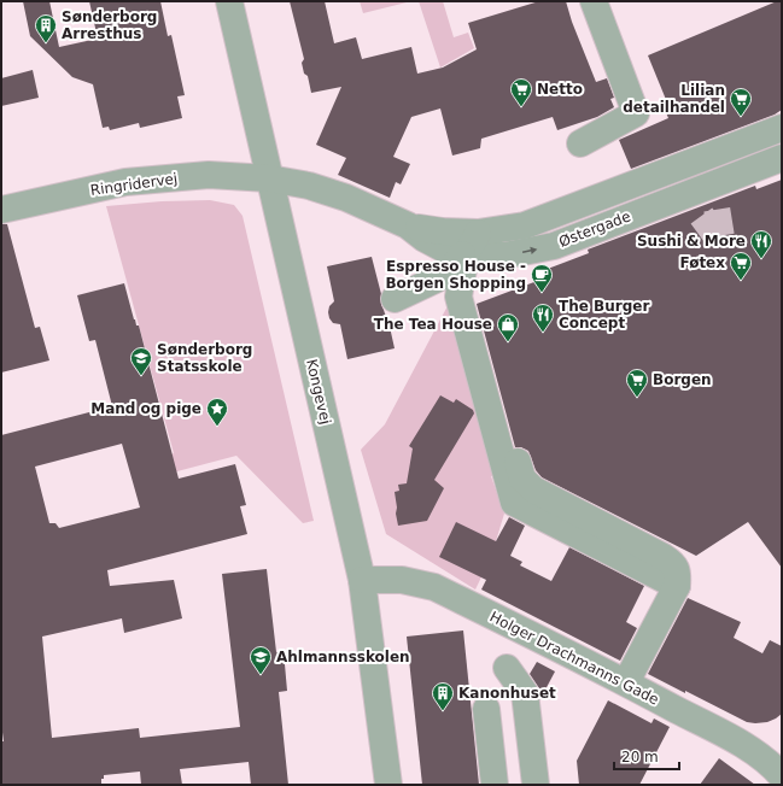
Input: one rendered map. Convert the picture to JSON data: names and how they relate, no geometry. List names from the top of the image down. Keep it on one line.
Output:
{"streets":{"street":["Ringridervej","Østergade","Kongevej","Holger Drachmanns Gade"]},"crossings":[["Ringridervej","Østergade"],["Ringridervej","Kongevej"],["Østergade","Kongevej"],["Kongevej","Holger Drachmanns Gade"]],"places":{"building":["Sønderborg Arresthus","Kanonhuset"],"supermarket":["Netto","Lilian detailhandel","Føtex","Borgen"],"restaurant":["Sushi & More","The Burger Concept"],"cafe":["Espresso House - Borgen Shopping"],"shop":["The Tea House"],"school or university":["Sønderborg Statsskole","Ahlmannsskolen"],"place":["Mand og pige"]},"scale_bar":"20 m"}
